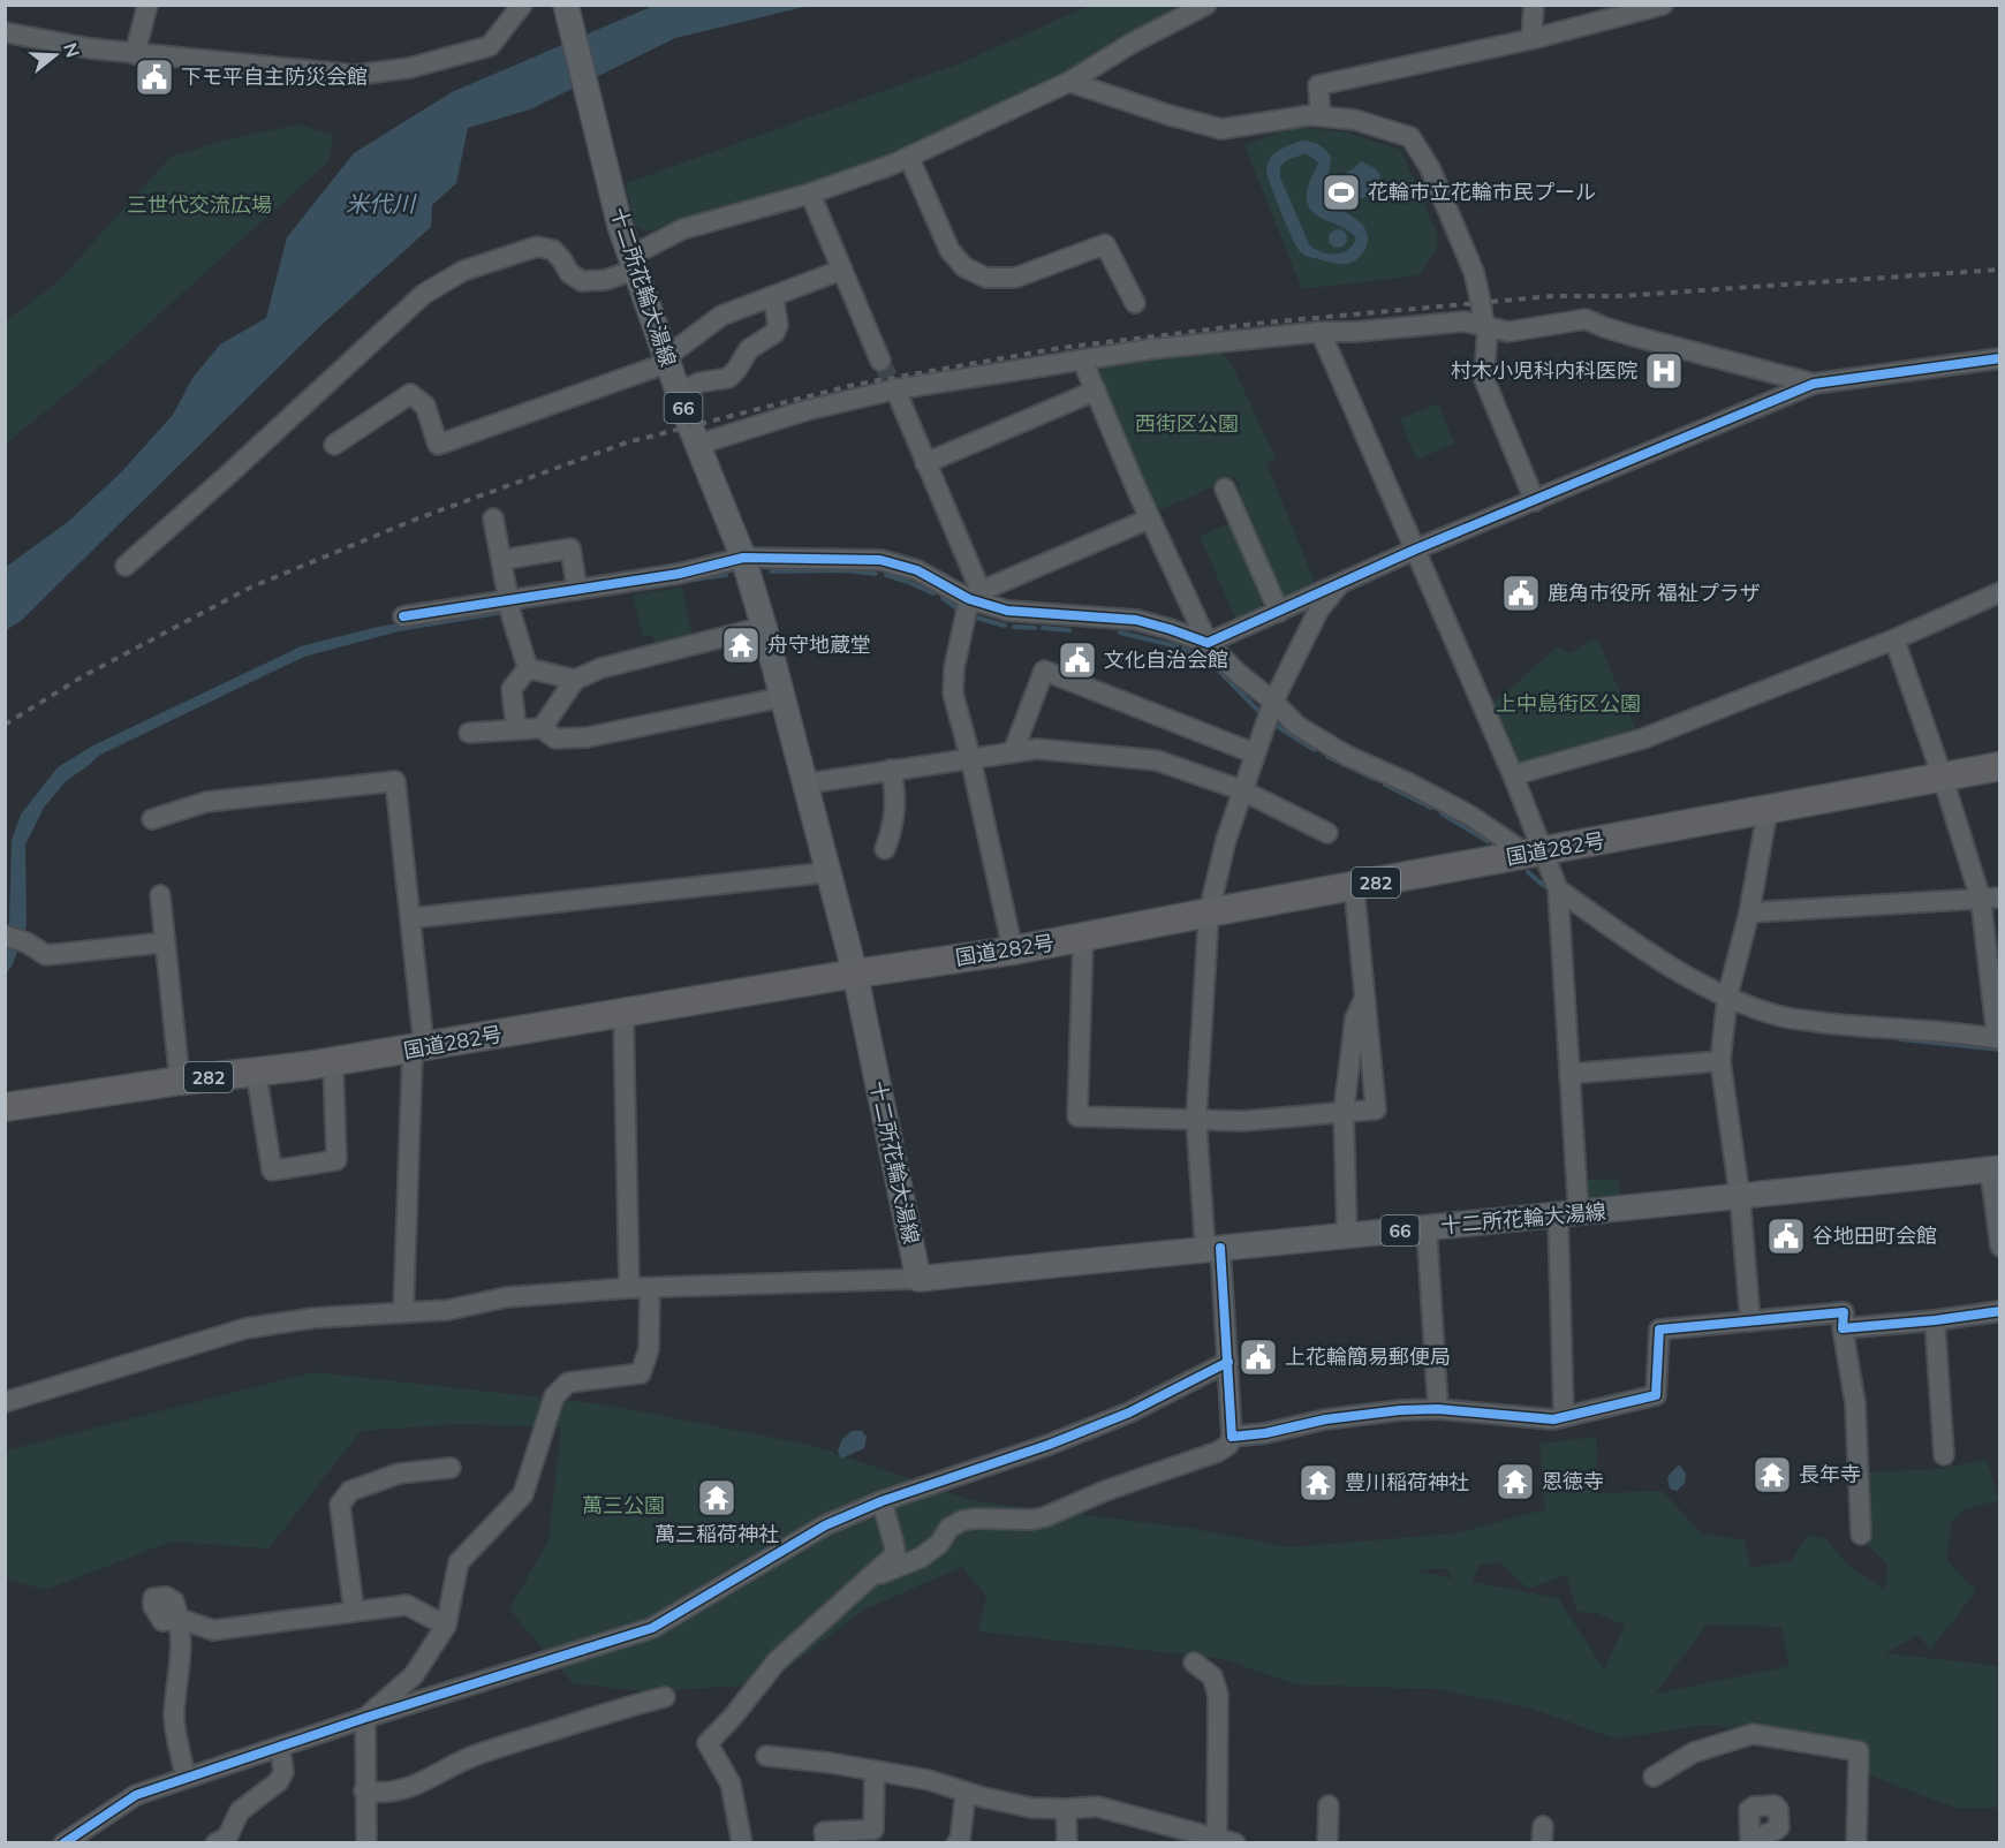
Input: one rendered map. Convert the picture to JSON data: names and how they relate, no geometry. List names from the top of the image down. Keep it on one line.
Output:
{"streets":{"highway":["国道282号","282"],"main road":["十二所花輪大湯線","66"]},"crossings":[["十二所花輪大湯線","国道282号"]],"water":["米代川"],"parks":["三世代交流広場","西街区公園","上中島街区公園","萬三公園"],"places":{"public building":["下モ平自主防災会館","鹿角市役所 福祉プラザ","文化自治会館","谷地田町会館","上花輪簡易郵便局"],"sports":["花輪市立花輪市民プール"],"hospital":["村木小児科内科医院"],"temple":["舟守地蔵堂","長年寺","恩徳寺","豊川稲荷神社","萬三稲荷神社"]},"north":"right"}
